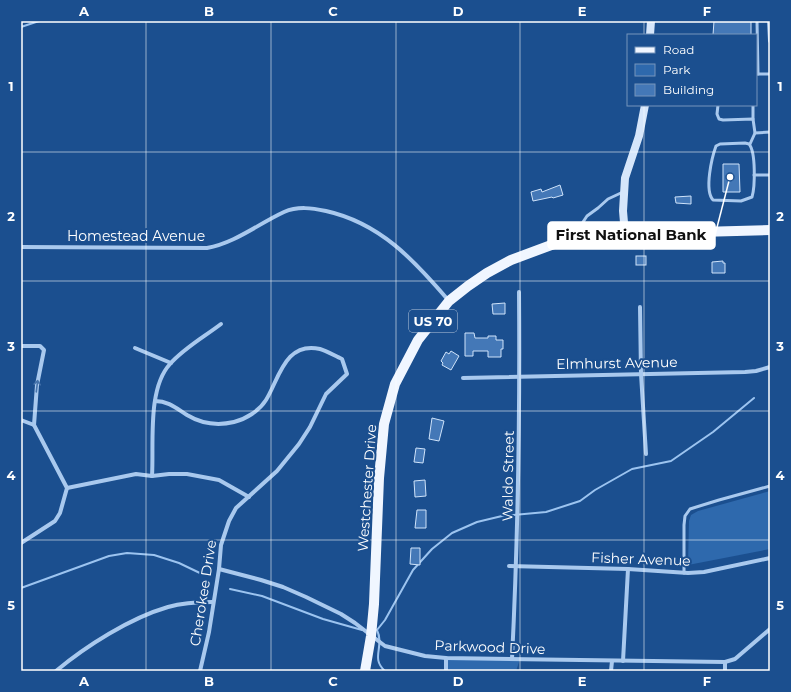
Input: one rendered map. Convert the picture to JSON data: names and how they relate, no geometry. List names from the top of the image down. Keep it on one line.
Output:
{"streets":{"main road":["US 70","Westchester Drive"],"street":["Homestead Avenue","Elmhurst Avenue","Waldo Street","Fisher Avenue","Cherokee Drive","Parkwood Drive"]},"crossings":[["Homestead Avenue","Westchester Drive"],["Elmhurst Avenue","Waldo Street"],["Waldo Street","Fisher Avenue"],["Waldo Street","Parkwood Drive"],["Westchester Drive","Parkwood Drive"],["Cherokee Drive","Parkwood Drive"]],"places":["First National Bank"],"legend":["Road","Park","Building"],"grid":{"columns":["A","B","C","D","E","F"],"rows":["1","2","3","4","5"]}}
